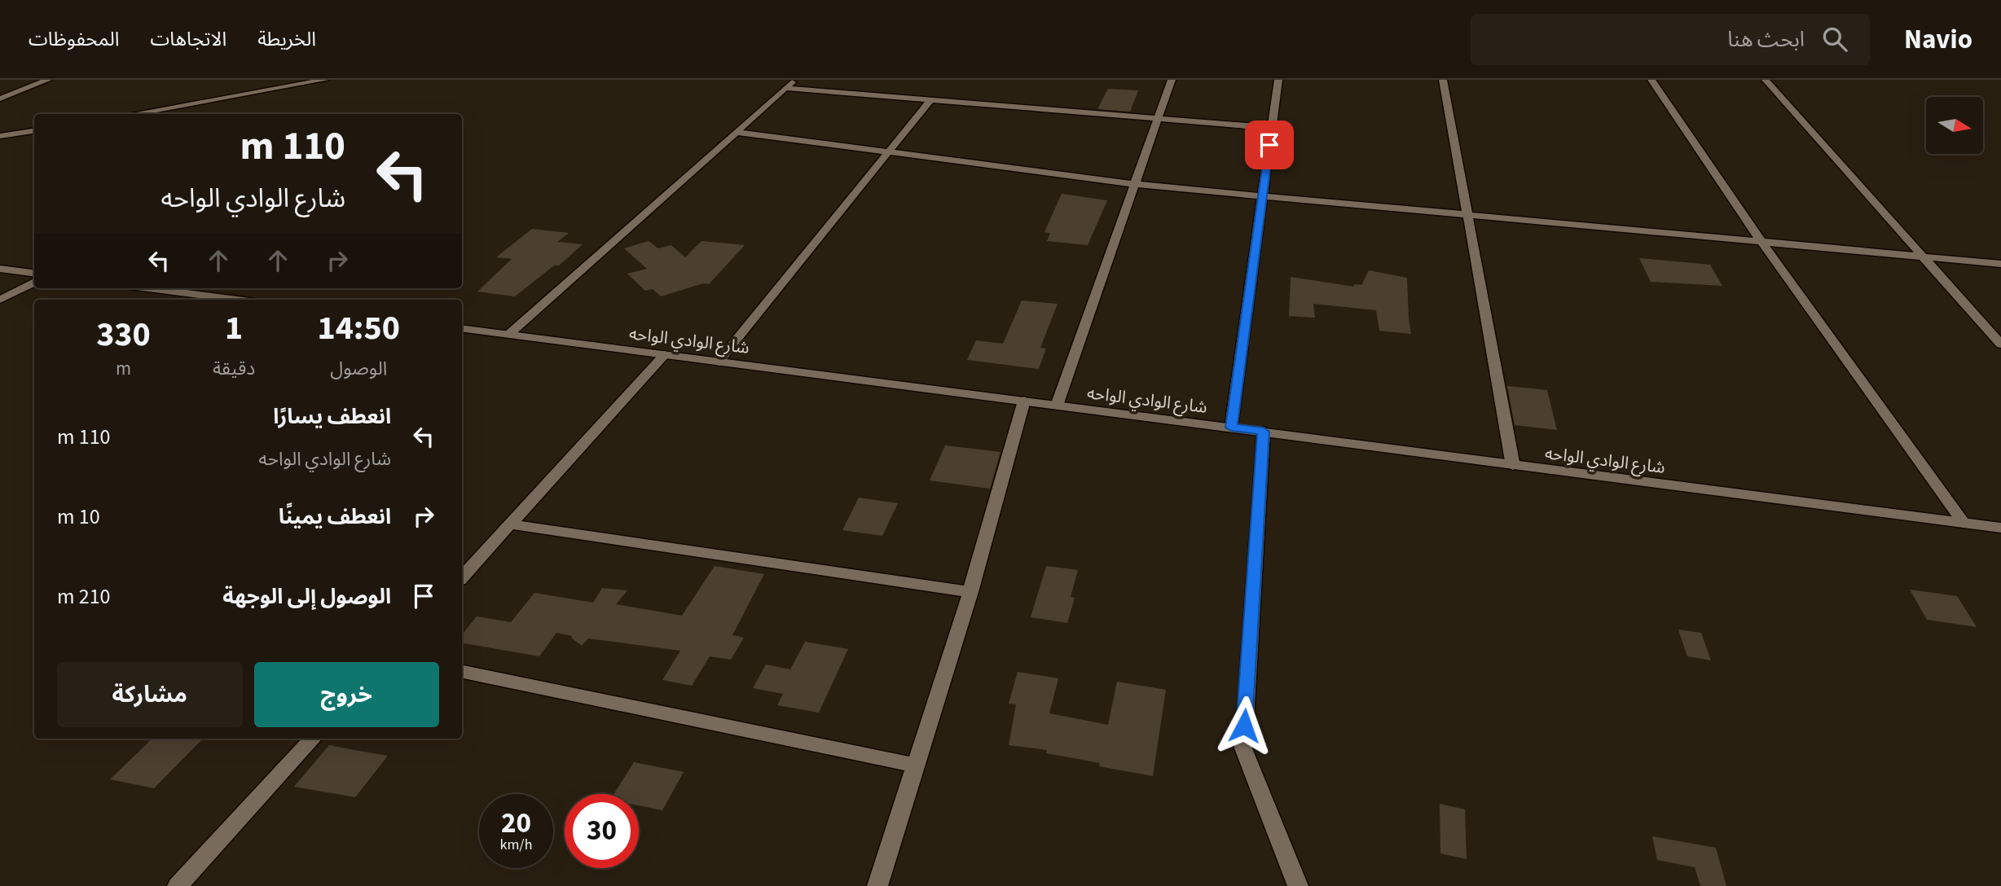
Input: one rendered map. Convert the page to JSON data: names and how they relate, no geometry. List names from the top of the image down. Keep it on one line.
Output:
{"streets":{"street":["شارع الوادي الواحه"]},"north":"right","page":{"header":"Navio","search":"ابحث هنا","nav":["الخريطة","الاتجاهات","المحفوظات"],"turn":["110 m","شارع الوادي الواحه"],"eta":["14:50","الوصول","1","دقيقة","330","m"],"list":[{"name":"انعطف يسارًا","note":"شارع الوادي الواحه","value":"110 m"},{"name":"انعطف يمينًا","value":"10 m"},{"name":"الوصول إلى الوجهة","value":"210 m"}],"buttons":["خروج","مشاركة"],"speed":"20 km/h","limit":"30"}}
